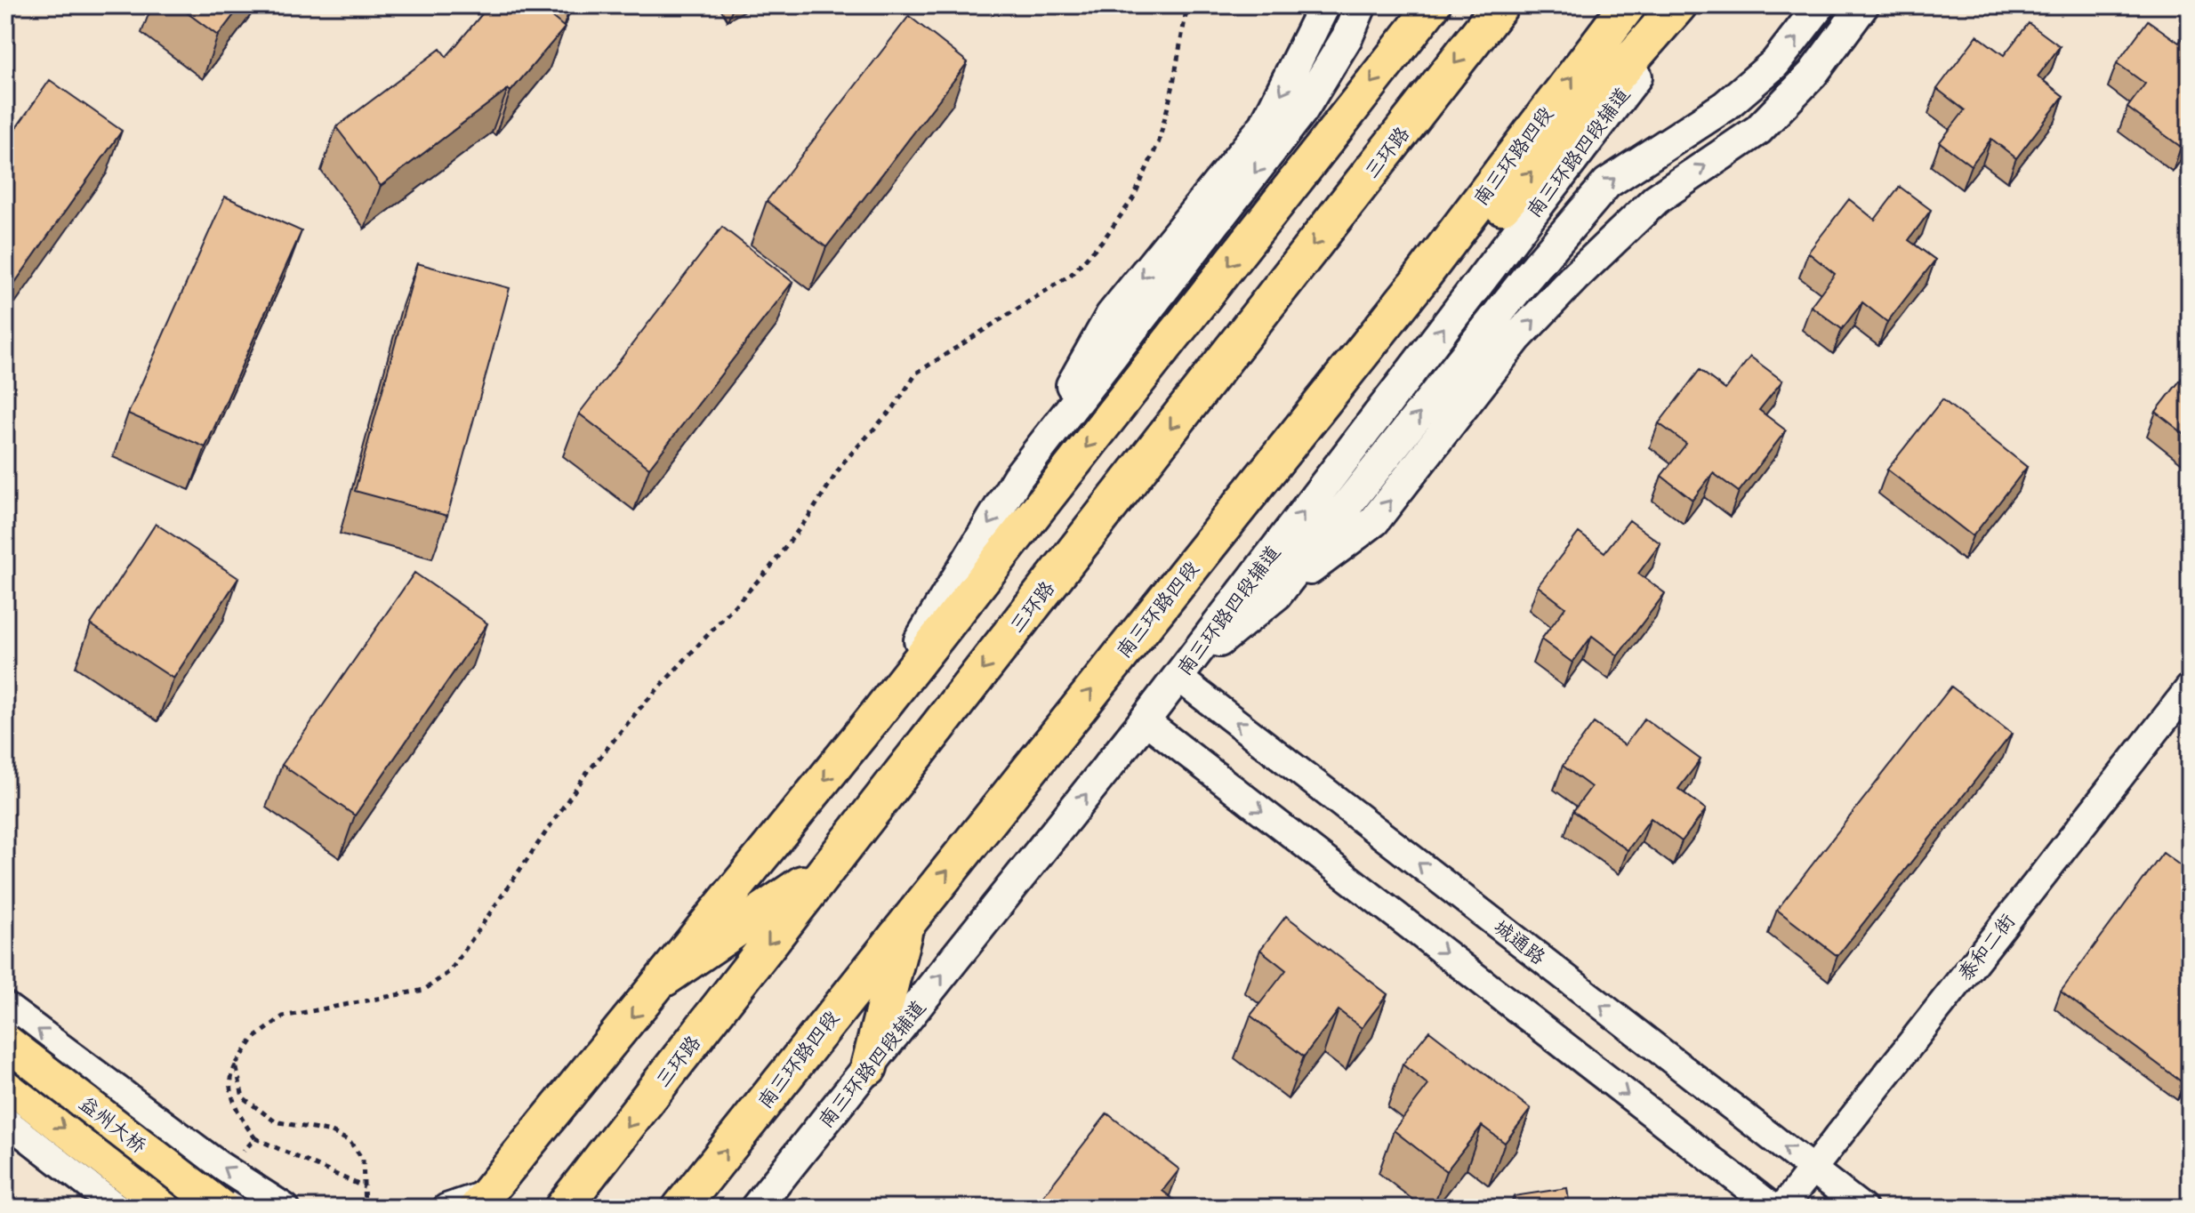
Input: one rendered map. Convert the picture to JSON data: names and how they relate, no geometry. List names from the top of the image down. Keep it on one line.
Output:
{"streets":{"highway":["三环路","南三环路四段"],"main road":["南三环路四段辅道","益州大桥"],"street":["城通路","泰和二街"]},"crossings":[["南三环路四段辅道","城通路"],["城通路","泰和二街"]]}
